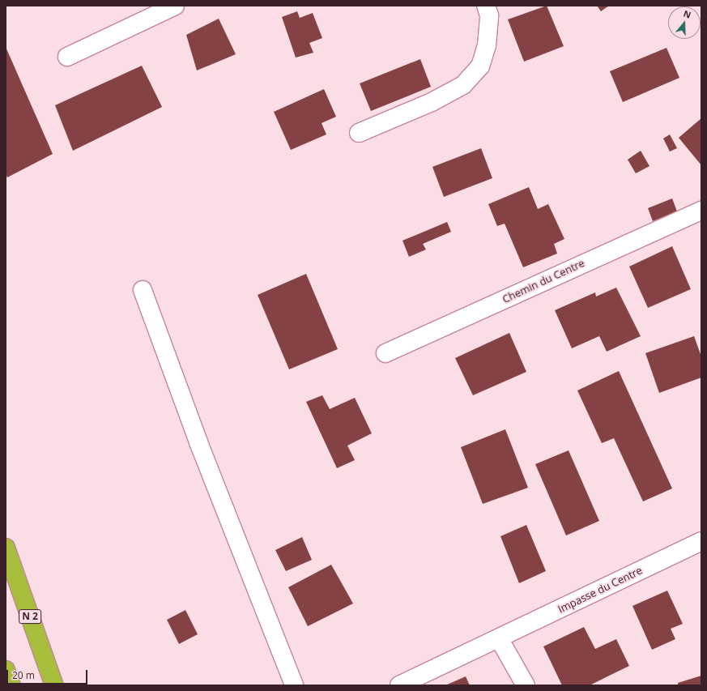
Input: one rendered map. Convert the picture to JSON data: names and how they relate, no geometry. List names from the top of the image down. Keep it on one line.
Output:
{"streets":{"highway":["N 2"],"street":["Chemin du Centre","Impasse du Centre"]},"scale_bar":"20 m","north":"top"}
